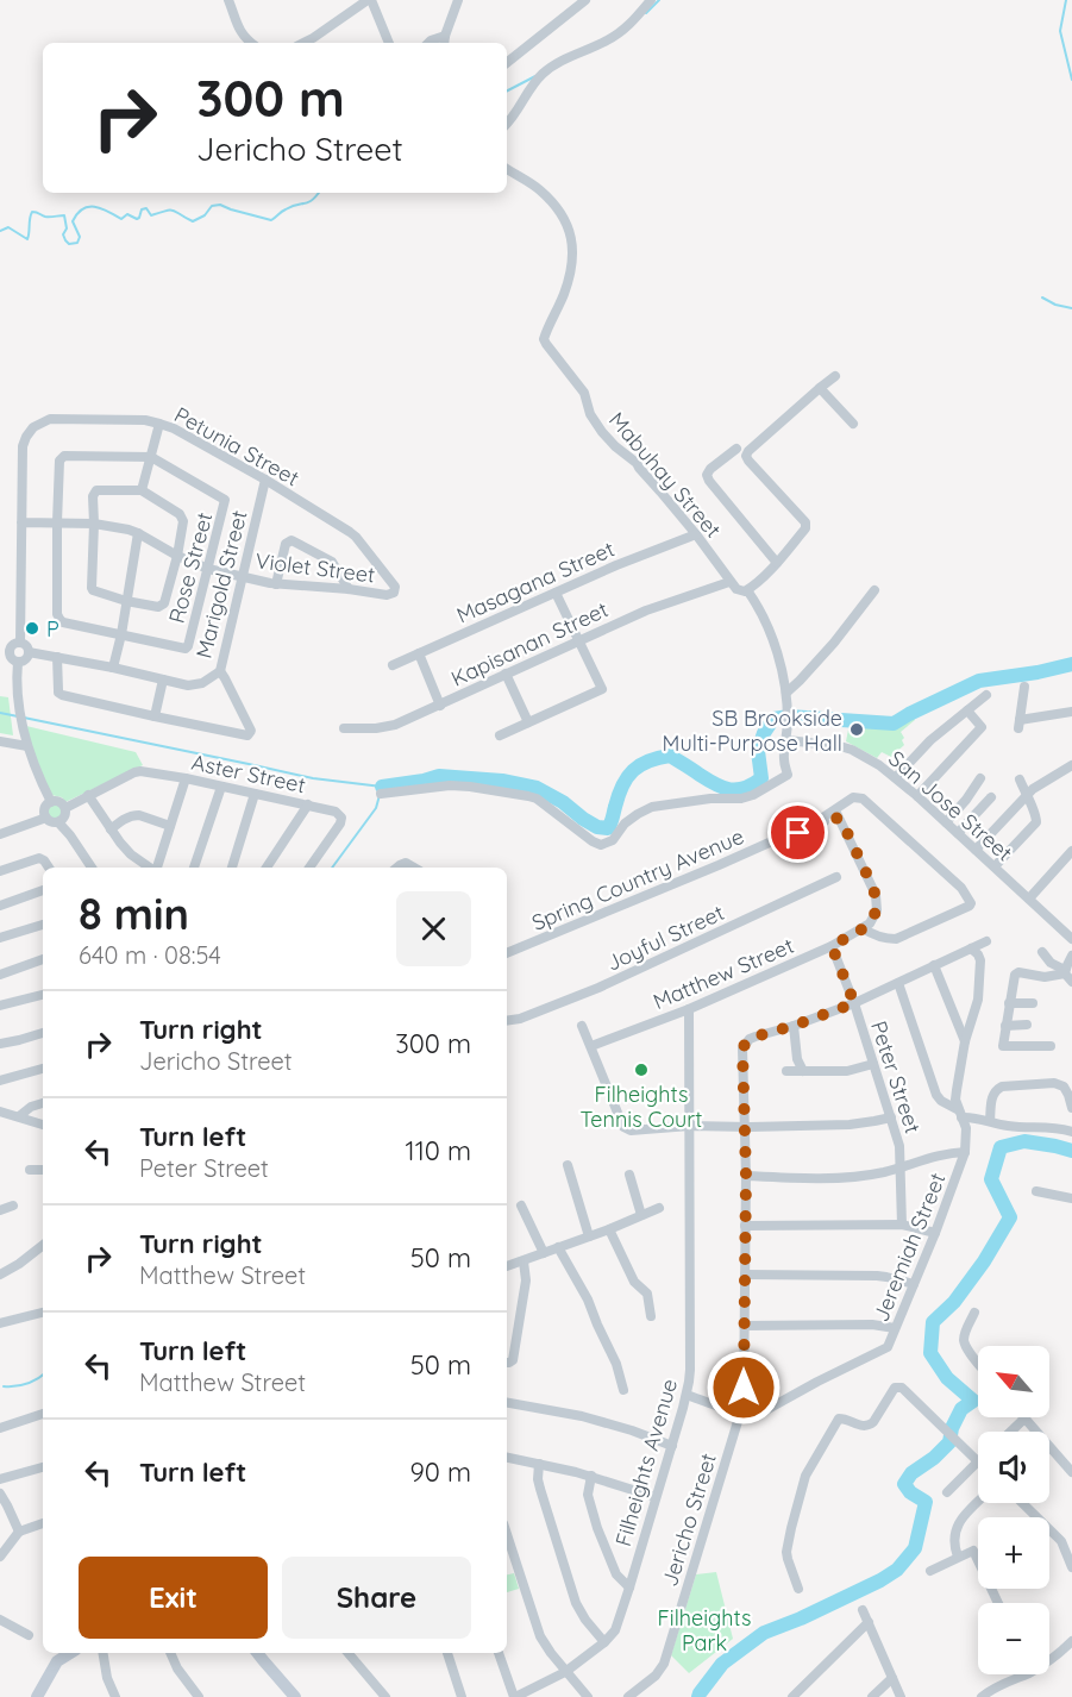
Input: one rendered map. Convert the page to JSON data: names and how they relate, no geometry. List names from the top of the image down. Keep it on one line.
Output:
{"streets":{"street":["Petunia Street","Mabuhay Street","Rose Street","Violet Street","Masagana Street","Marigold Street","Kapisanan Street","Aster Street","San Jose Street","Spring Country Avenue","Joyful Street","Matthew Street","Peter Street","Jeremiah Street","Filheights Avenue","Jericho Street"]},"crossings":[["Petunia Street","Violet Street"],["Petunia Street","Marigold Street"],["Mabuhay Street","Masagana Street"],["Mabuhay Street","Kapisanan Street"],["Mabuhay Street","San Jose Street"],["Rose Street","Violet Street"],["Violet Street","Marigold Street"],["Spring Country Avenue","Matthew Street"],["Matthew Street","Peter Street"],["Matthew Street","Filheights Avenue"],["Peter Street","Jericho Street"],["Jeremiah Street","Filheights Avenue"],["Jeremiah Street","Jericho Street"]],"parks":["Filheights Park"],"places":["P","SB Brookside Multi-Purpose Hall","Filheights Tennis Court"],"north":"top left","page":{"turn":["300 m","Jericho Street"],"heading":["8 min","640 m · 08:54"],"list":[{"name":"Turn right","note":"Jericho Street","value":"300 m"},{"name":"Turn left","note":"Peter Street","value":"110 m"},{"name":"Turn right","note":"Matthew Street","value":"50 m"},{"name":"Turn left","note":"Matthew Street","value":"50 m"},{"name":"Turn left","value":"90 m"}],"map_buttons":["+","−"],"buttons":["Exit","Share"]}}
